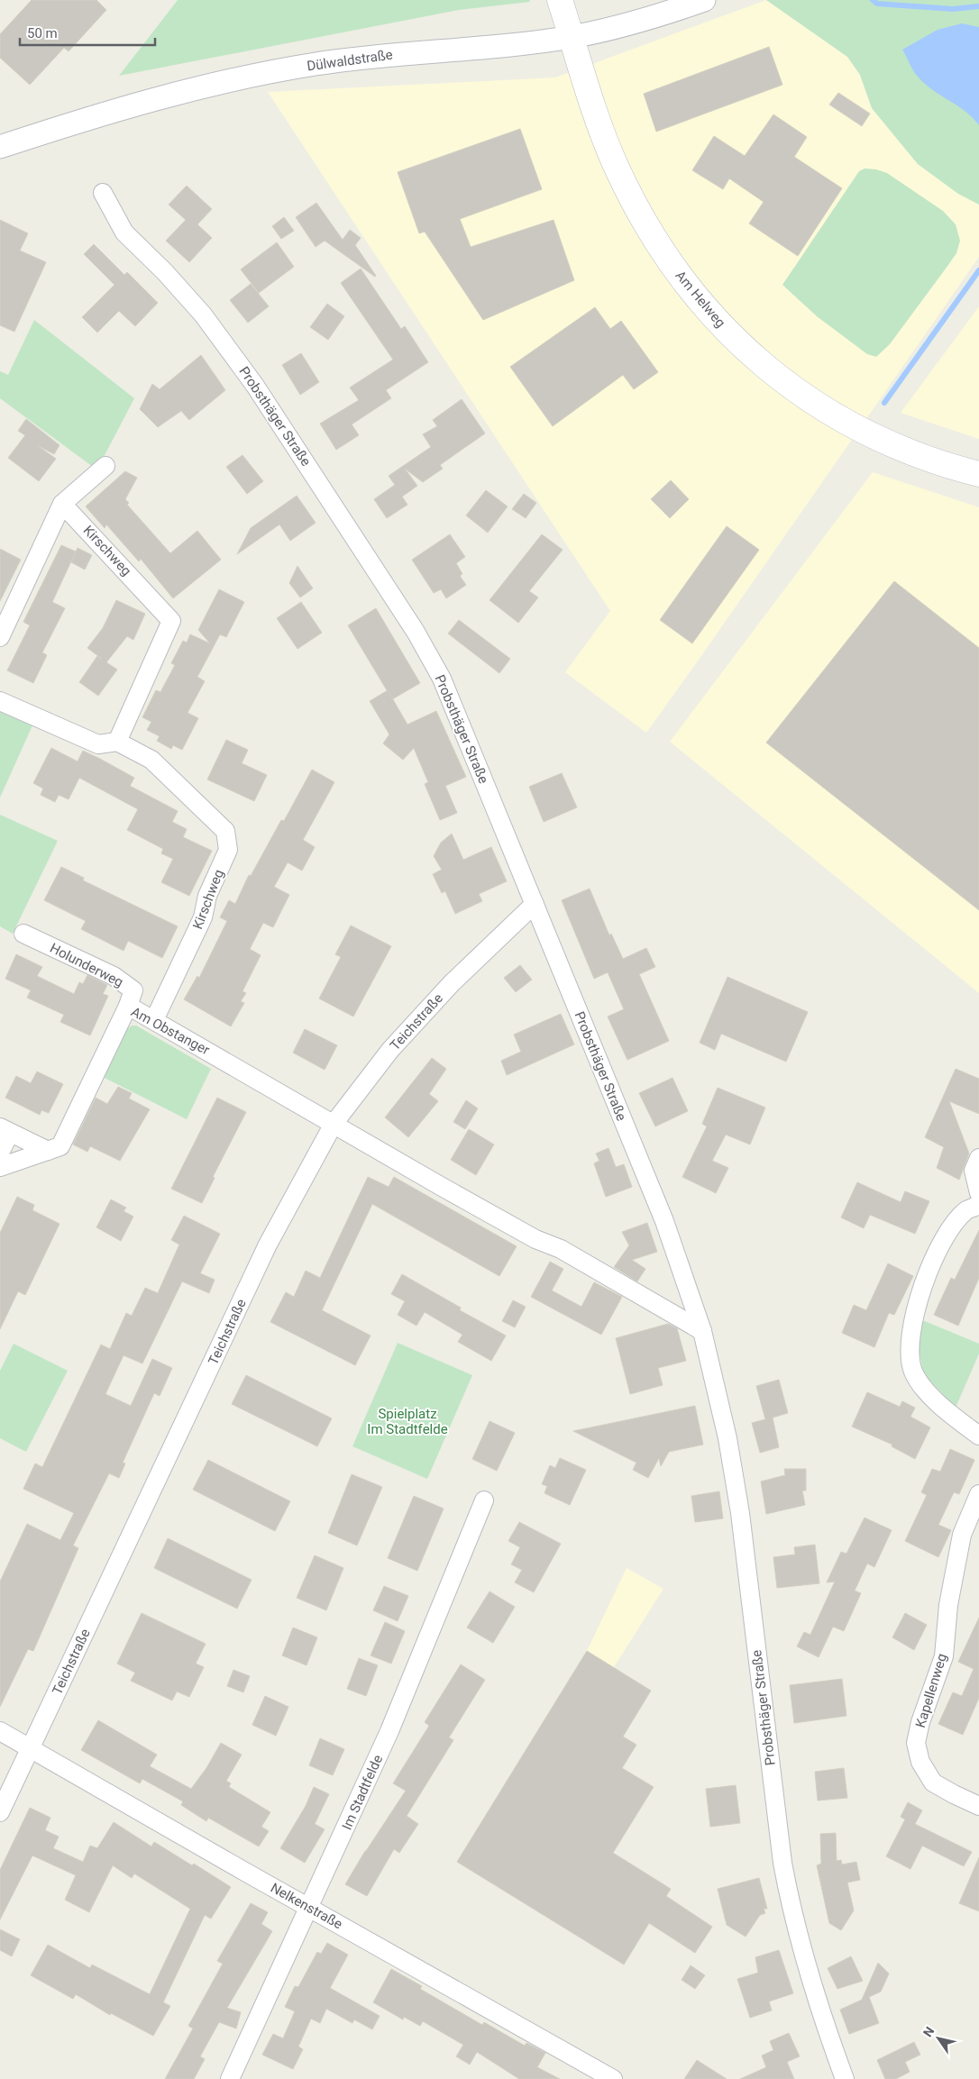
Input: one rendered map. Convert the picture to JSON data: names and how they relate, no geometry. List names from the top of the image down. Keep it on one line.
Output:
{"streets":{"main road":["Am Helweg"],"street":["Dülwaldstraße","Probsthäger Straße","Kirschweg","Holunderweg","Teichstraße","Am Obstanger","Kapellenweg","Im Stadtfelde","Nelkenstraße"]},"crossings":[["Dülwaldstraße","Am Helweg"],["Probsthäger Straße","Teichstraße"],["Kirschweg","Am Obstanger"],["Holunderweg","Am Obstanger"],["Teichstraße","Am Obstanger"],["Teichstraße","Nelkenstraße"],["Im Stadtfelde","Nelkenstraße"]],"parks":["Spielplatz Im Stadtfelde"],"scale_bar":"50 m","north":"top left"}
